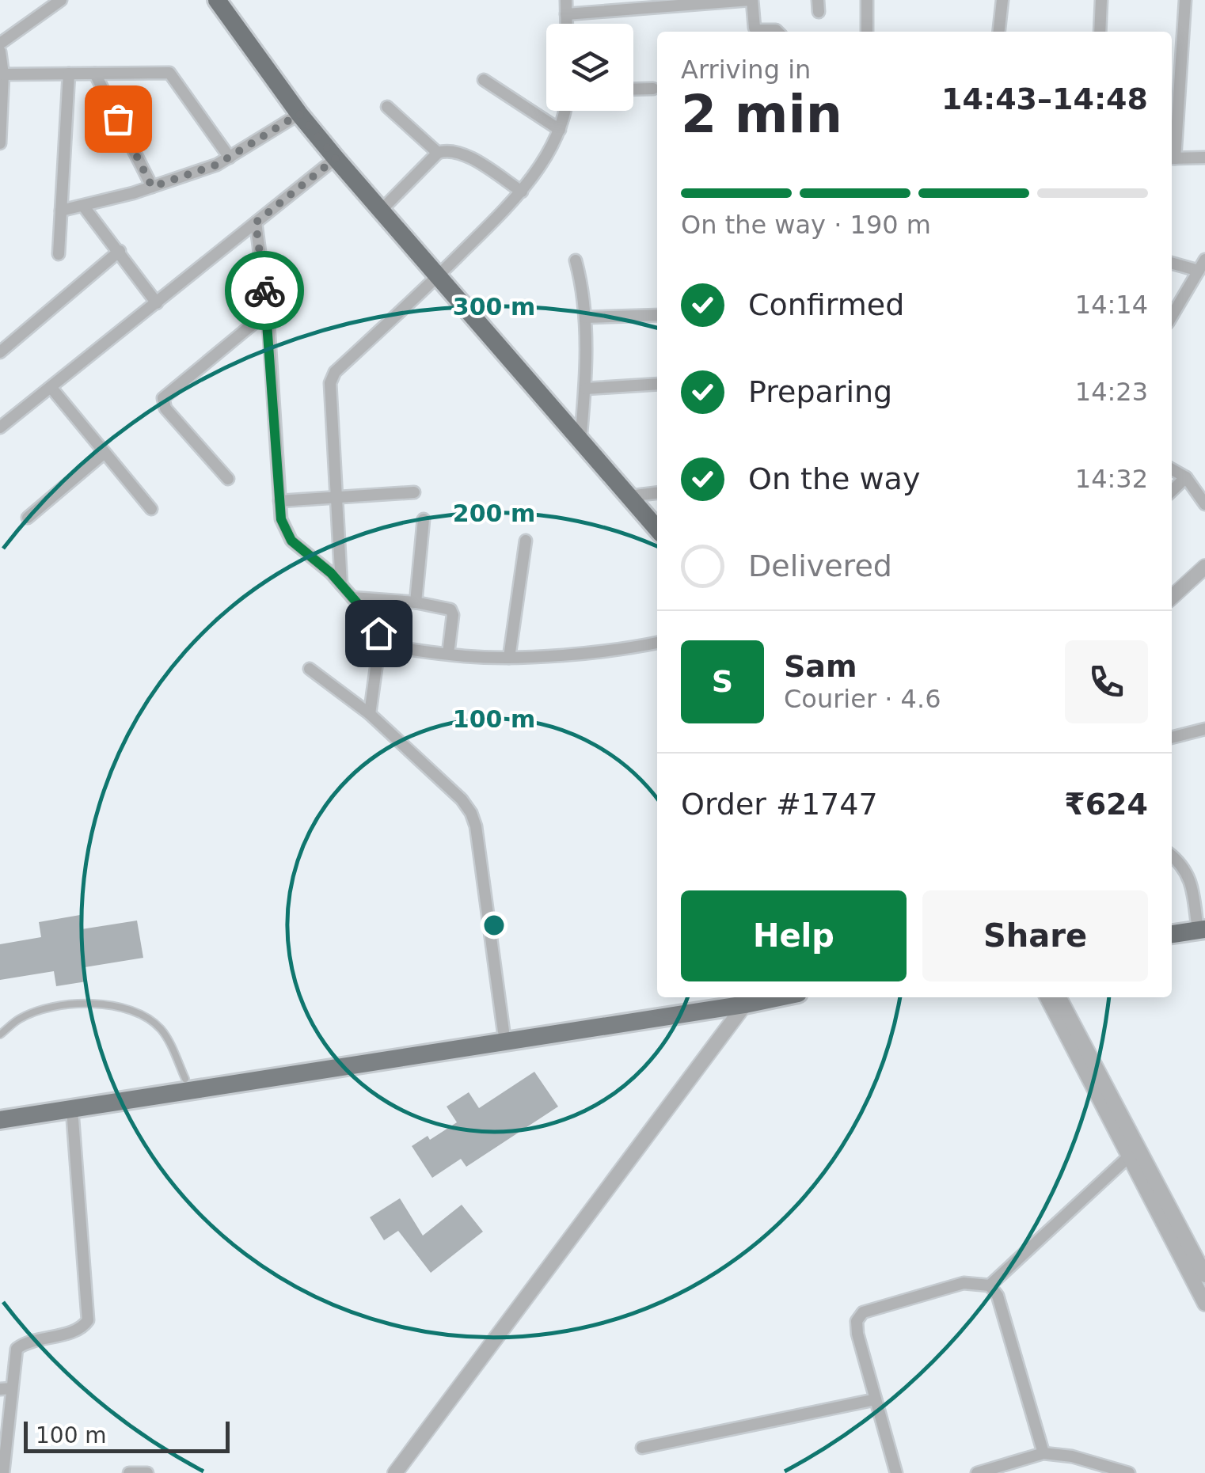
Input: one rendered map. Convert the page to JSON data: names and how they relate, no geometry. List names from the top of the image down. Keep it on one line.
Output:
{"scale_bar":"100 m","page":{"heading":["2 min","Arriving in","14:43–14:48"],"panel":["Sam","Courier · 4.6","Order #1747","₹624"],"bar":"On the way · 190 m","list":[["Confirmed","14:14"],["Preparing","14:23"],["On the way","14:32"],"Delivered"],"round":"S","buttons":["Help","Share"],"scale":"100 m"},"rings":["300 m","200 m","100 m"]}
